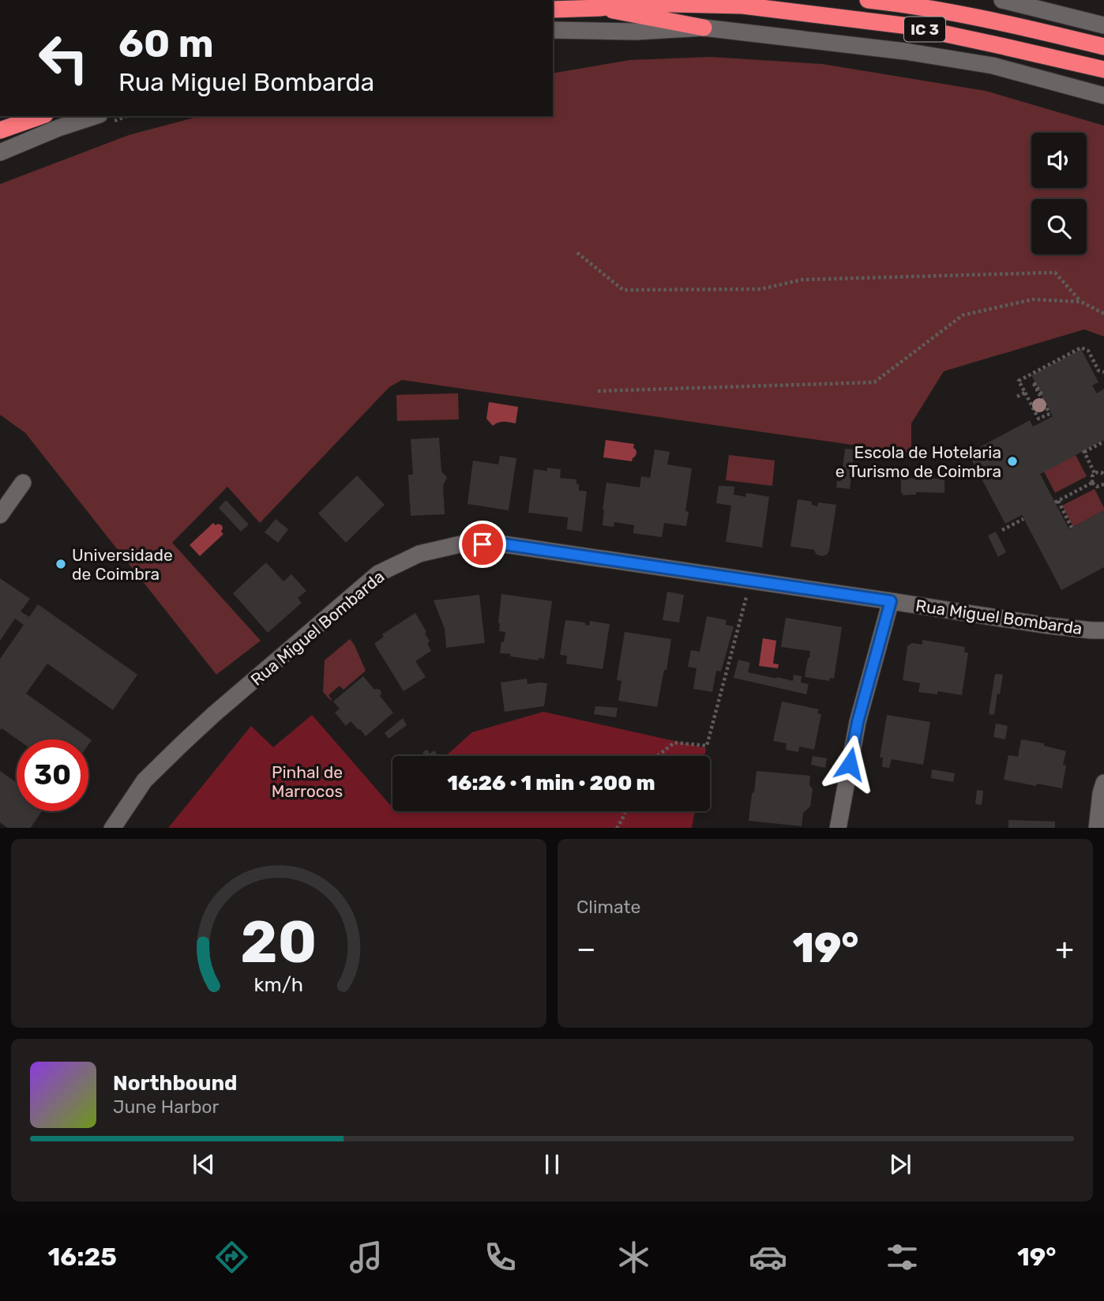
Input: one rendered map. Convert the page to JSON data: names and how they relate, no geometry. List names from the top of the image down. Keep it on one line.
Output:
{"streets":{"highway":["IC 3"],"street":["Rua Miguel Bombarda"]},"parks":["Pinhal de Marrocos"],"places":["Escola de Hotelaria e Turismo de Coimbra","Universidade de Coimbra"],"page":{"turn":["60 m","Rua Miguel Bombarda"],"limit":"30","trip":"16:26 · 1 min · 200 m","tile":"Climate","heat":["−","19°","+"],"song":["Northbound","June Harbor"],"tabs":["16:25","19°"],"gauge":["20","km/h"]}}
